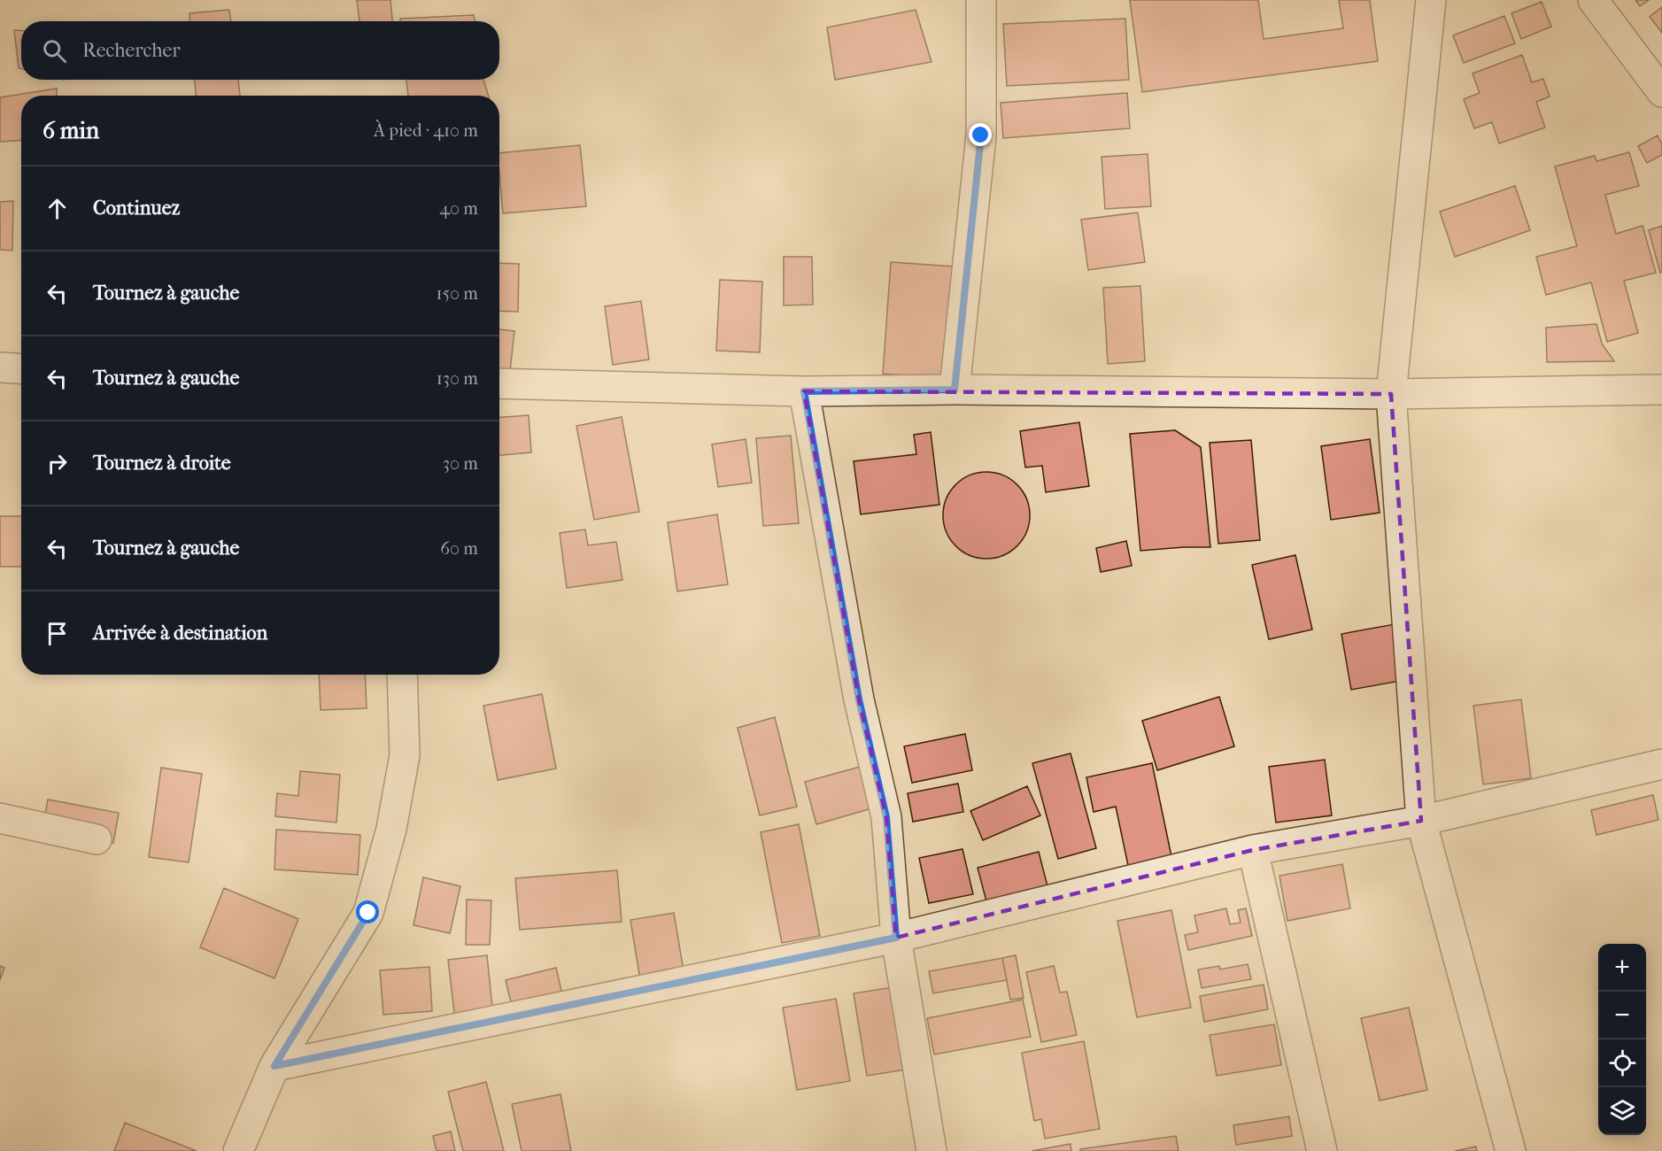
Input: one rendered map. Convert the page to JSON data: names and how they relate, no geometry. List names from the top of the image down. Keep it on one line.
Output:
{"page":{"search":"Rechercher","heading":["6 min","À pied · 410 m"],"list":[["Continuez","40 m"],["Tournez à gauche","150 m"],["Tournez à gauche","130 m"],["Tournez à droite","30 m"],["Tournez à gauche","60 m"],"Arrivée à destination"],"map_buttons":["+","−"]}}
